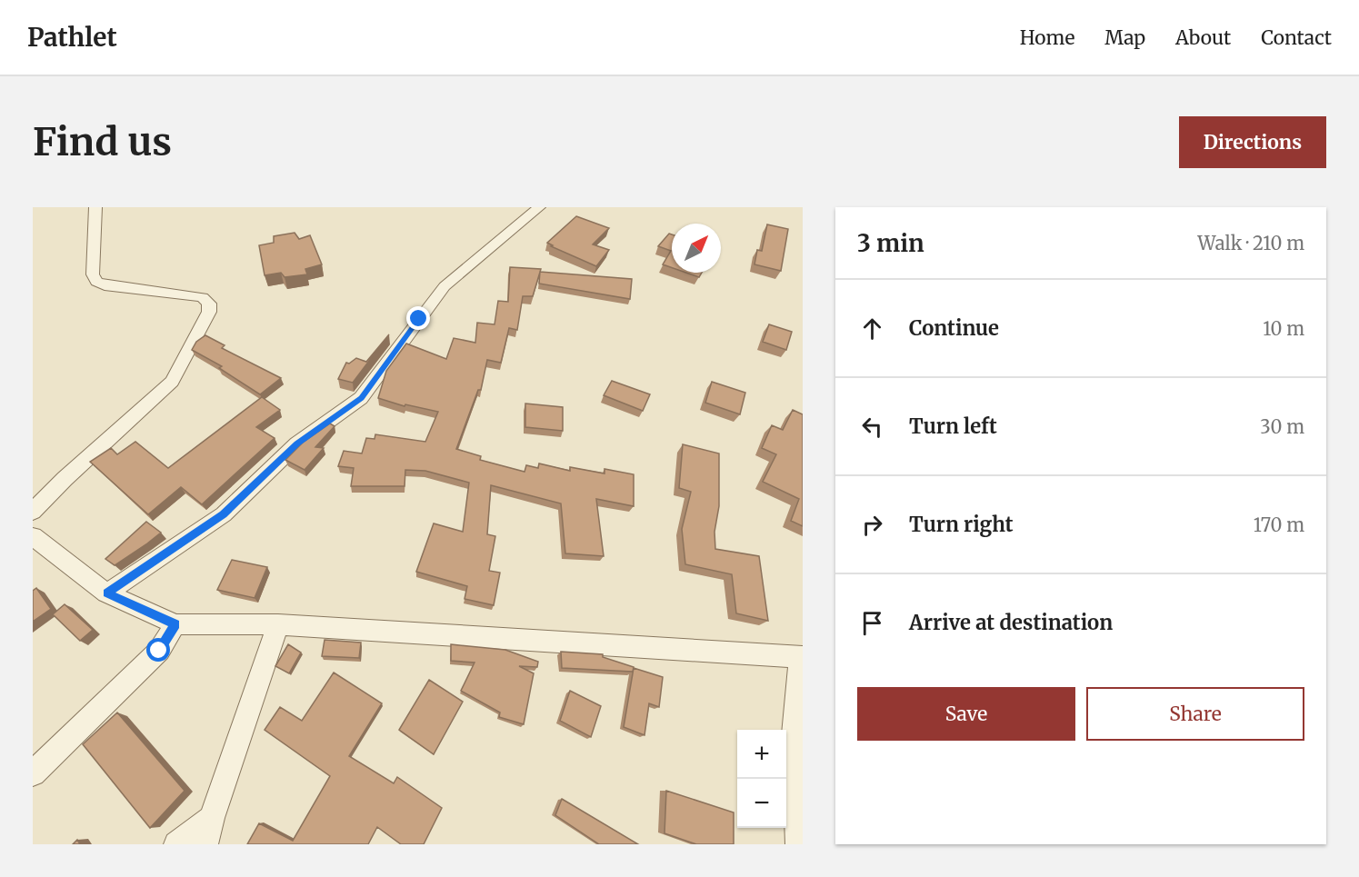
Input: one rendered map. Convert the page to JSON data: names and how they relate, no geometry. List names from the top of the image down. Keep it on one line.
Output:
{"north":"top right","page":{"header":"Pathlet","nav":["Home","Map","About","Contact"],"buttons":["Directions",["Save","Share"]],"title":"Find us","heading":["3 min","Walk · 210 m"],"list":[["Continue","10 m"],["Turn left","30 m"],["Turn right","170 m"],"Arrive at destination"],"map_buttons":["+","−"]}}
